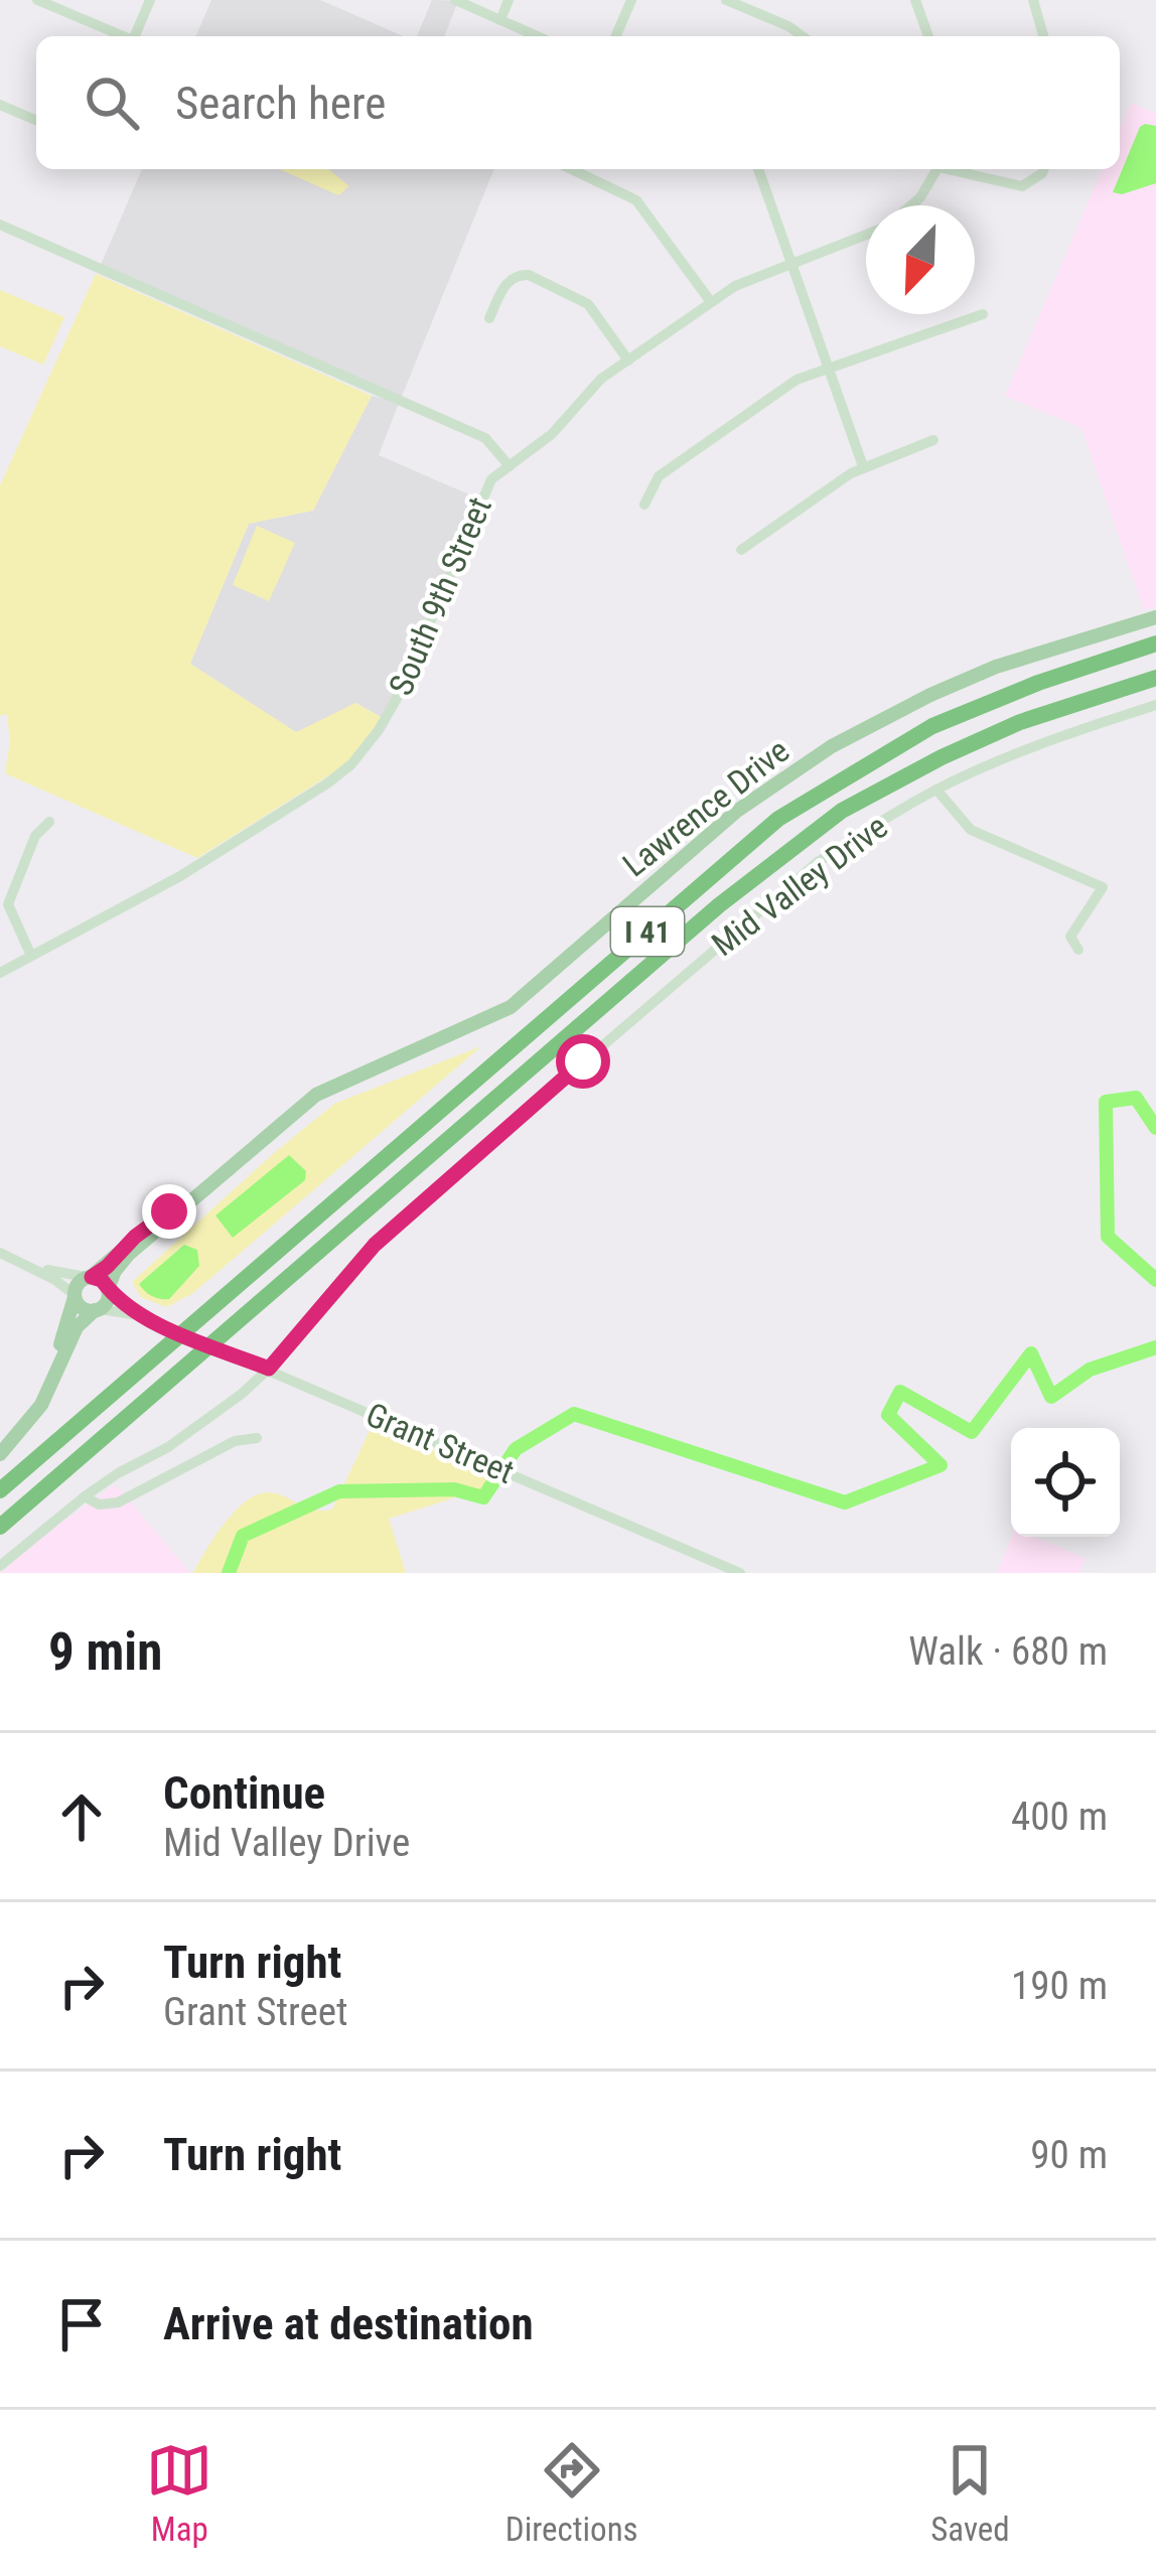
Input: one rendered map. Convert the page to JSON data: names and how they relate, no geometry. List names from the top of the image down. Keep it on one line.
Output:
{"streets":{"highway":["I 41"],"main road":["Lawrence Drive"],"street":["South 9th Street","Mid Valley Drive","Grant Street"]},"crossings":[["Lawrence Drive","Grant Street"],["Mid Valley Drive","Grant Street"]],"north":"bottom left","page":{"search":"Search here","heading":["9 min","Walk · 680 m"],"list":[["Continue","Mid Valley Drive","400 m"],["Turn right","Grant Street","190 m"],["Turn right","90 m"],"Arrive at destination"],"nav":["Map","Directions","Saved"]}}
